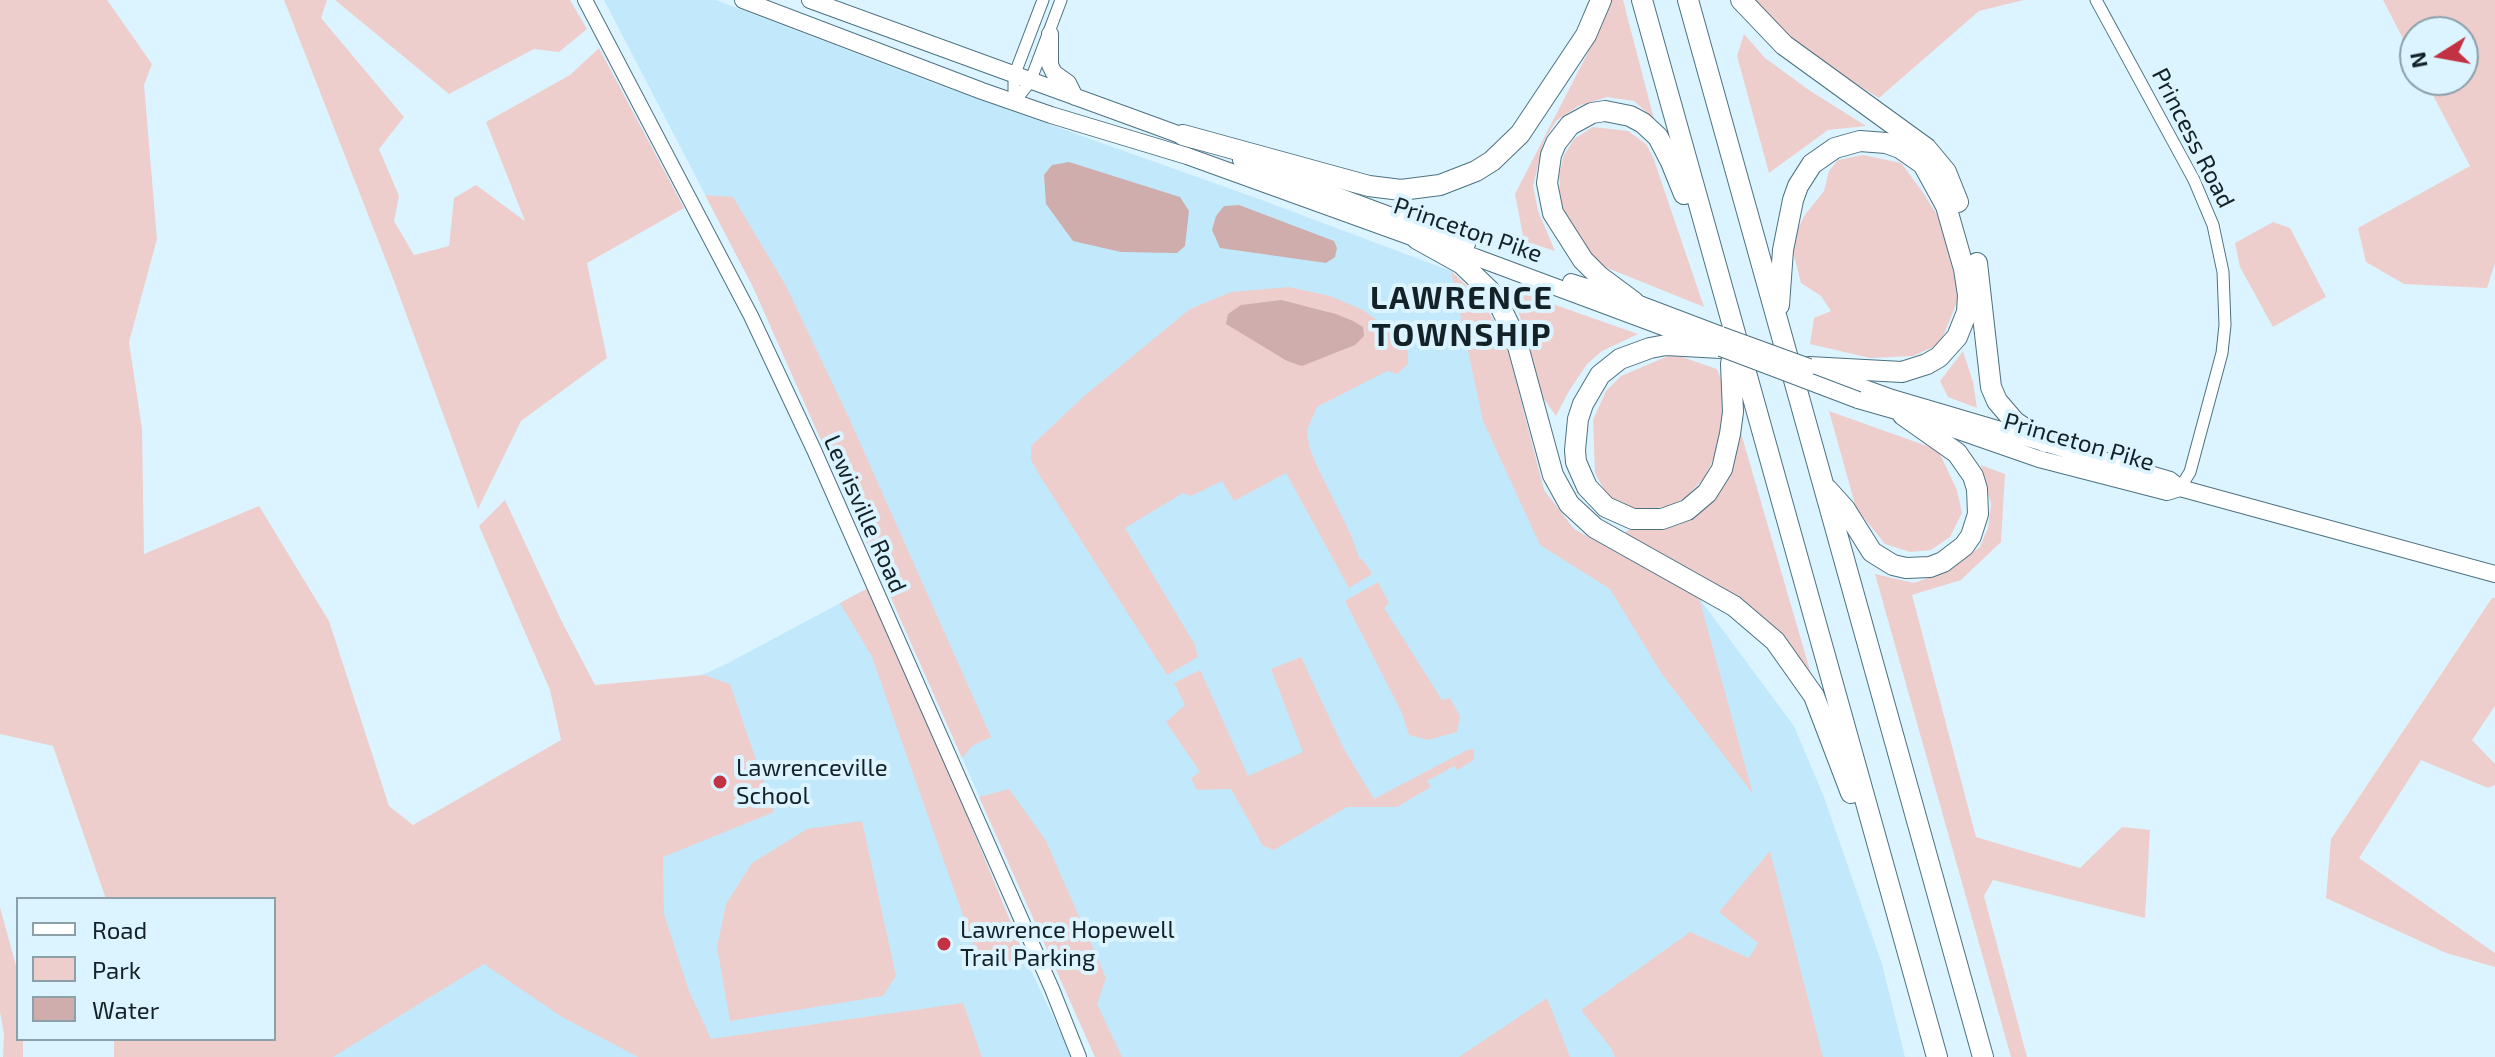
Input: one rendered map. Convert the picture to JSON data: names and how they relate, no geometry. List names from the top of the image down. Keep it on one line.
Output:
{"streets":{"main road":["Princeton Pike"],"street":["Princess Road","Lewisville Road"]},"crossings":[["Princess Road","Princeton Pike"]],"districts":["LAWRENCE TOWNSHIP"],"places":["Lawrenceville School","Lawrence Hopewell Trail Parking"],"legend":["Road","Park","Water"],"north":"left"}
